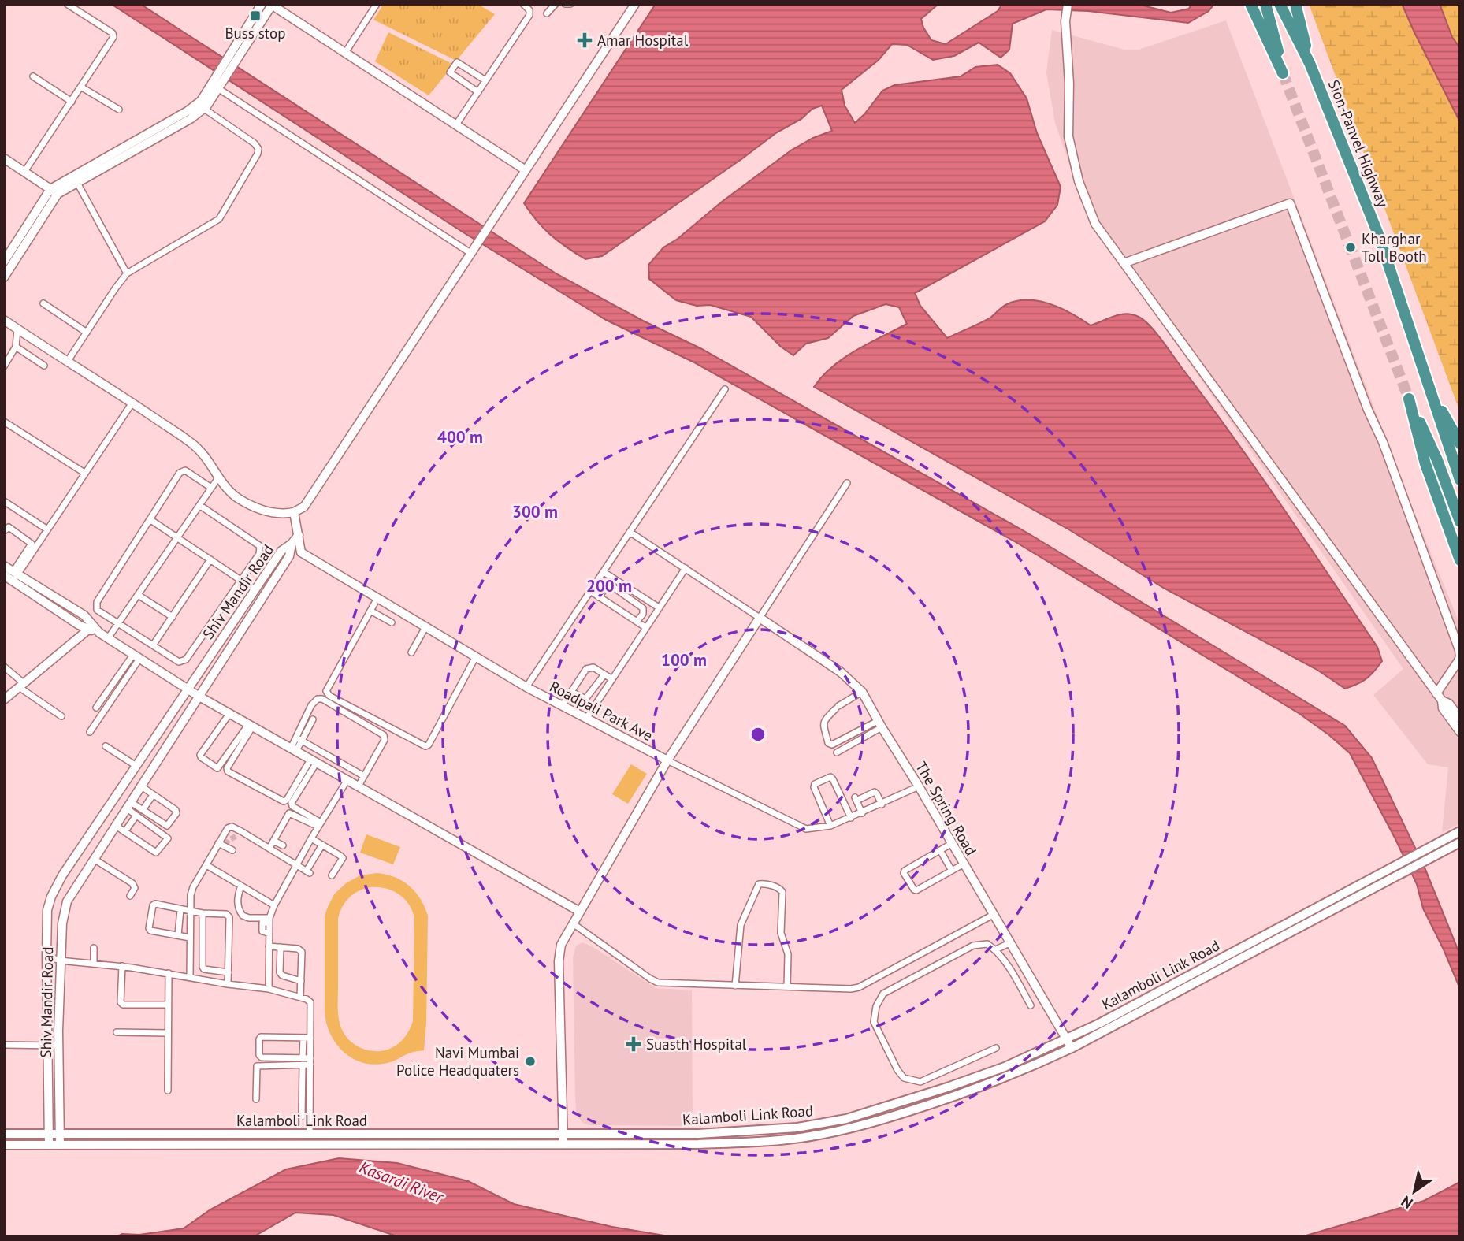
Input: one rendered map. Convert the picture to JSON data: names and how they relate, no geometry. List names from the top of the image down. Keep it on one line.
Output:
{"streets":{"highway":["Sion-Panvel Highway"],"main road":["Kalamboli Link Road"],"street":["Shiv Mandir Road","Roadpali Park Ave","The Spring Road"]},"crossings":[["Shiv Mandir Road","Kalamboli Link Road"],["Roadpali Park Ave","The Spring Road"],["The Spring Road","Kalamboli Link Road"]],"water":["Kasardi River"],"places":{"transit":["Buss stop"],"health":["Amar Hospital","Suasth Hospital"],"other":["Kharghar Toll Booth","Navi Mumbai Police Headquaters"]},"north":"bottom left","rings":["400 m","300 m","200 m","100 m"]}
